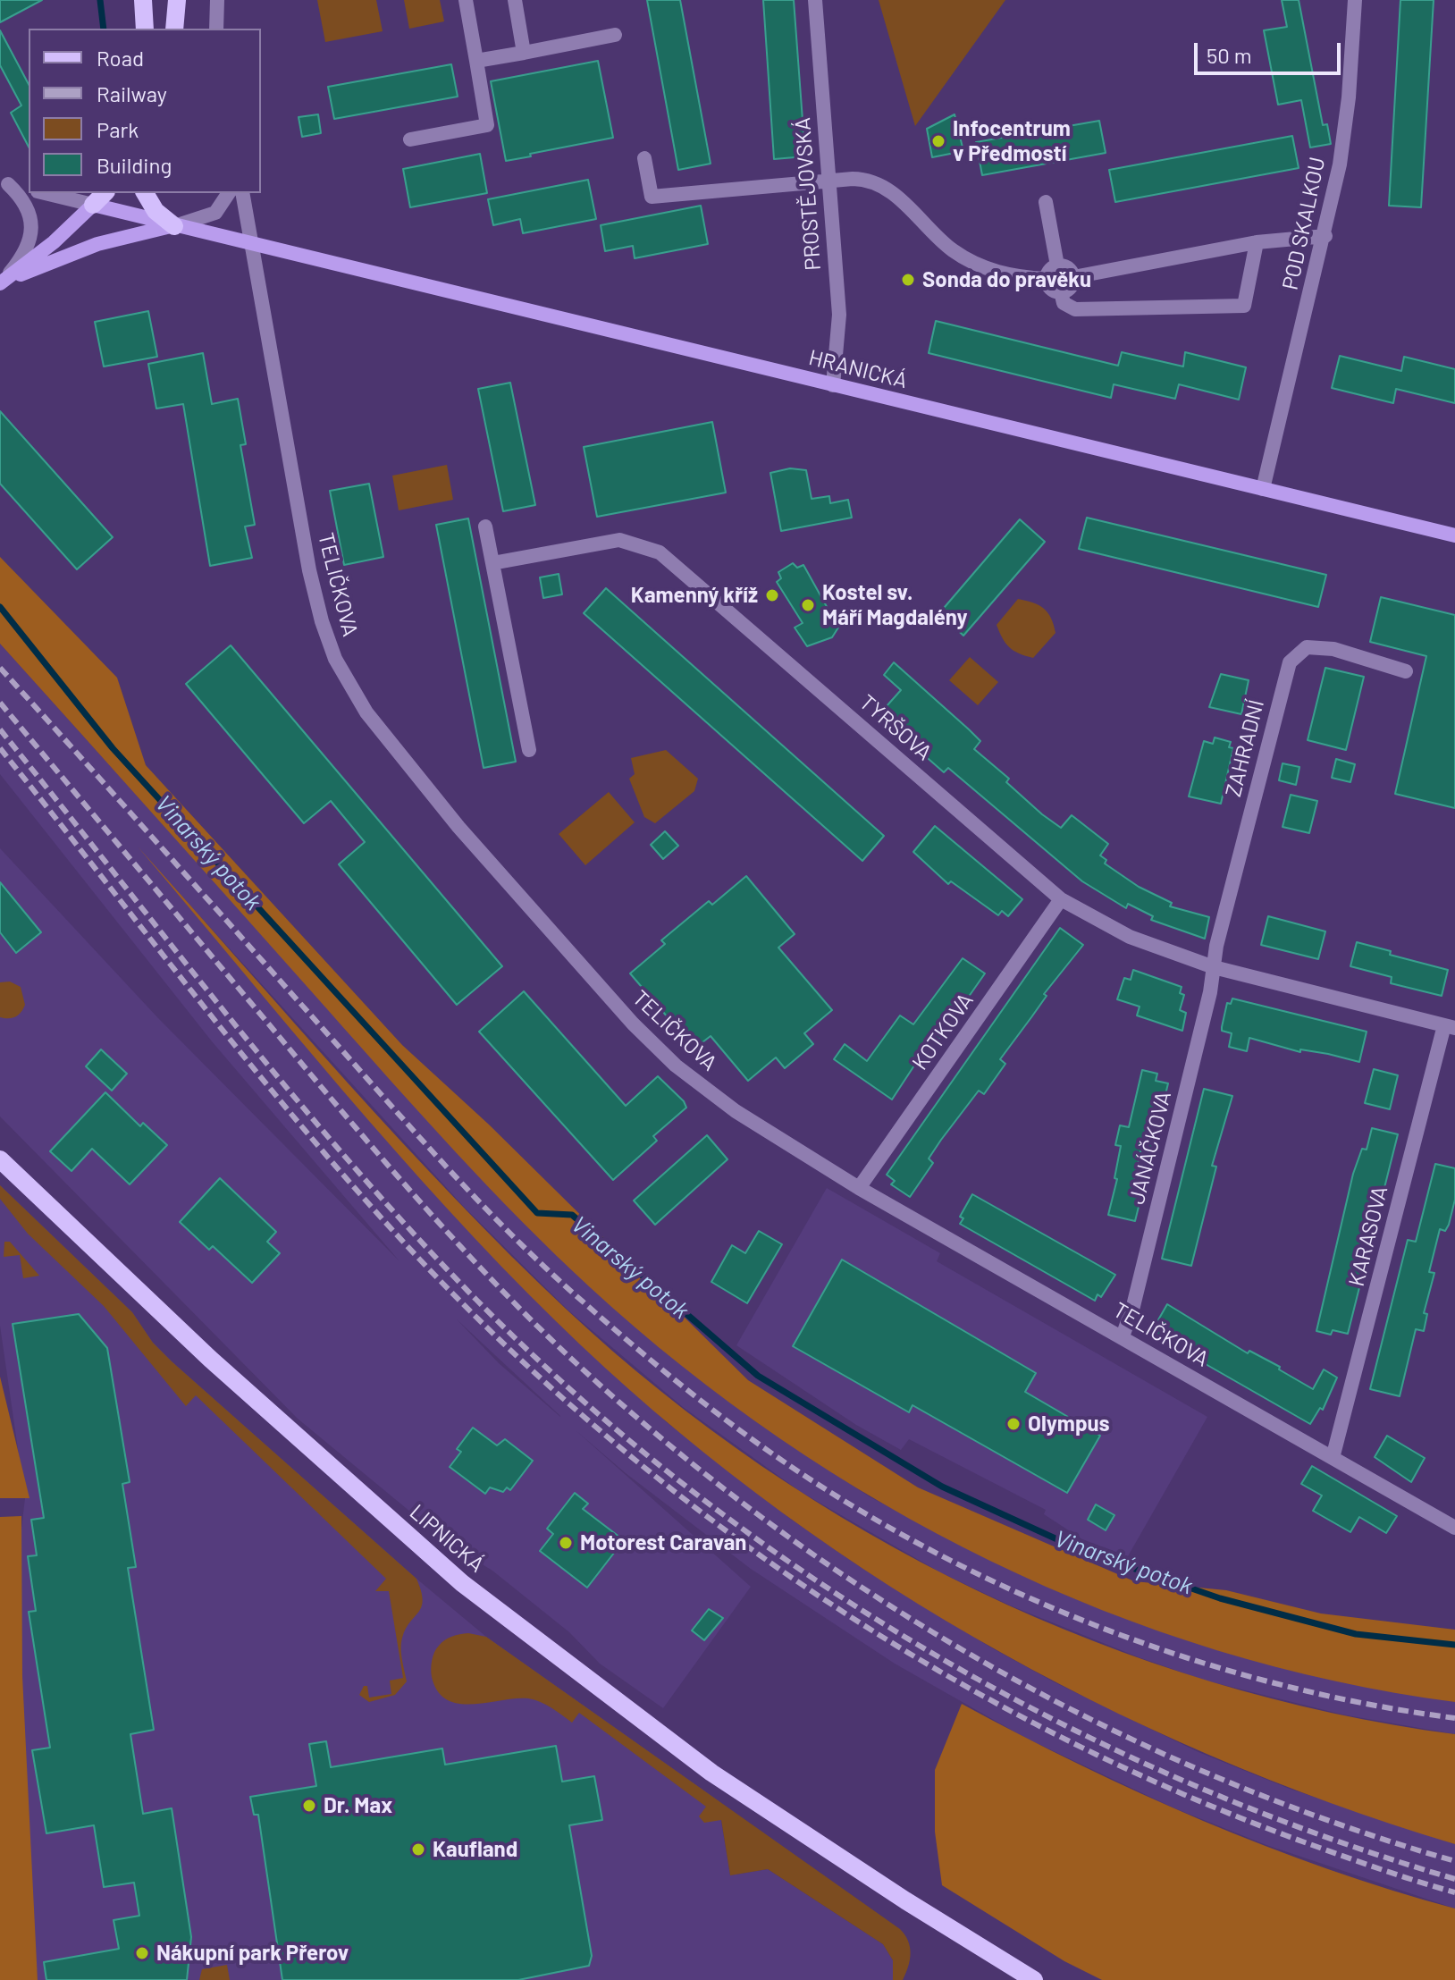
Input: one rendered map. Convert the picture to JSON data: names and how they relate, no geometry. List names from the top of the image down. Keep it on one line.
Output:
{"streets":{"main road":["HRANICKÁ","LIPNICKÁ"],"street":["PROSTĚJOVSKÁ","POD SKALKOU","TELIČKOVA","TYRŠOVA","ZAHRADNÍ","KOTKOVA","JANÁČKOVA","KARASOVA"]},"crossings":[["PROSTĚJOVSKÁ","HRANICKÁ"],["POD SKALKOU","HRANICKÁ"],["HRANICKÁ","TELIČKOVA"],["TELIČKOVA","KOTKOVA"],["TELIČKOVA","JANÁČKOVA"],["TELIČKOVA","KARASOVA"],["TYRŠOVA","ZAHRADNÍ"],["TYRŠOVA","KOTKOVA"],["TYRŠOVA","JANÁČKOVA"],["TYRŠOVA","KARASOVA"],["ZAHRADNÍ","JANÁČKOVA"]],"water":["Vinarský potok"],"places":["Infocentrum v Předmostí","Sonda do pravěku","Kamenný kříž","Kostel sv. Máří Magdalény","Olympus","Motorest Caravan","Dr. Max","Kaufland","Nákupní park Přerov"],"legend":["Road","Railway","Park","Building"],"scale_bar":"50 m"}
